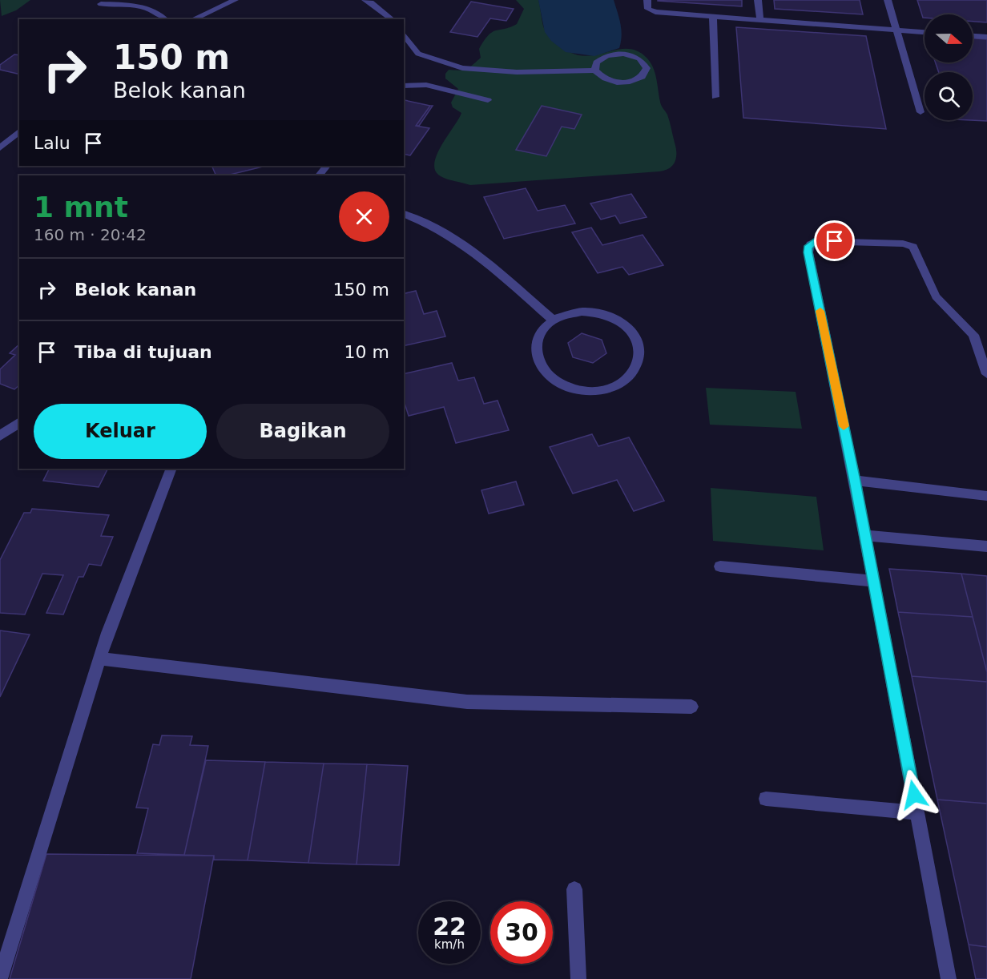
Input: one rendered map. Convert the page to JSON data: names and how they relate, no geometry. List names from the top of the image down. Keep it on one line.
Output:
{"north":"right","page":{"turn":["150 m","Belok kanan"],"then":"Lalu","heading":["1 mnt","160 m · 20:42"],"list":[{"name":"Belok kanan","value":"150 m"},{"name":"Tiba di tujuan","value":"10 m"}],"buttons":["Keluar","Bagikan"],"speed":"22 km/h","limit":"30"}}
